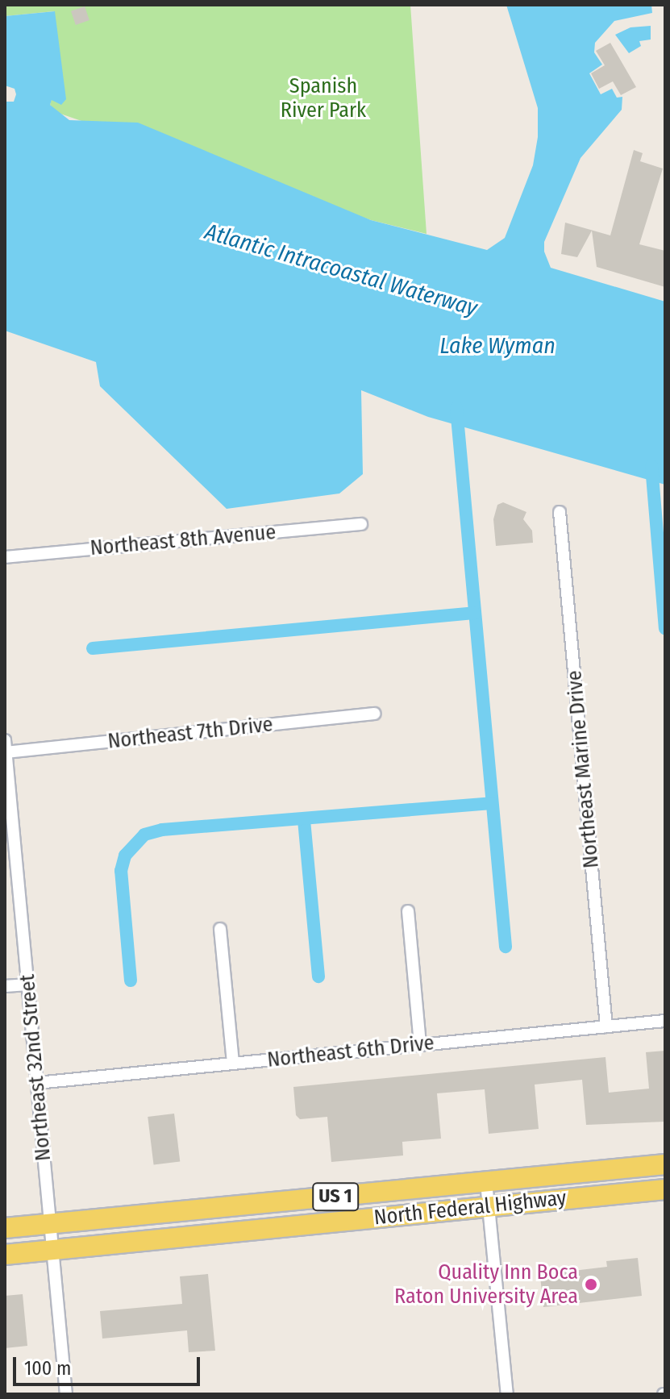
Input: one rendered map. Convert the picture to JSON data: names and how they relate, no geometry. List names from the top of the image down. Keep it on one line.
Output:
{"streets":{"main road":["US 1","North Federal Highway"],"street":["Northeast 8th Avenue","Northeast 7th Drive","Northeast Marine Drive","Northeast 6th Drive","Northeast 32nd Street"]},"crossings":[["Northeast 7th Drive","Northeast 32nd Street"],["Northeast Marine Drive","Northeast 6th Drive"],["Northeast 6th Drive","Northeast 32nd Street"],["Northeast 32nd Street","North Federal Highway"]],"water":["Atlantic Intracoastal Waterway","Lake Wyman"],"parks":["Spanish River Park"],"places":["Quality Inn Boca Raton University Area"],"scale_bar":"100 m"}
